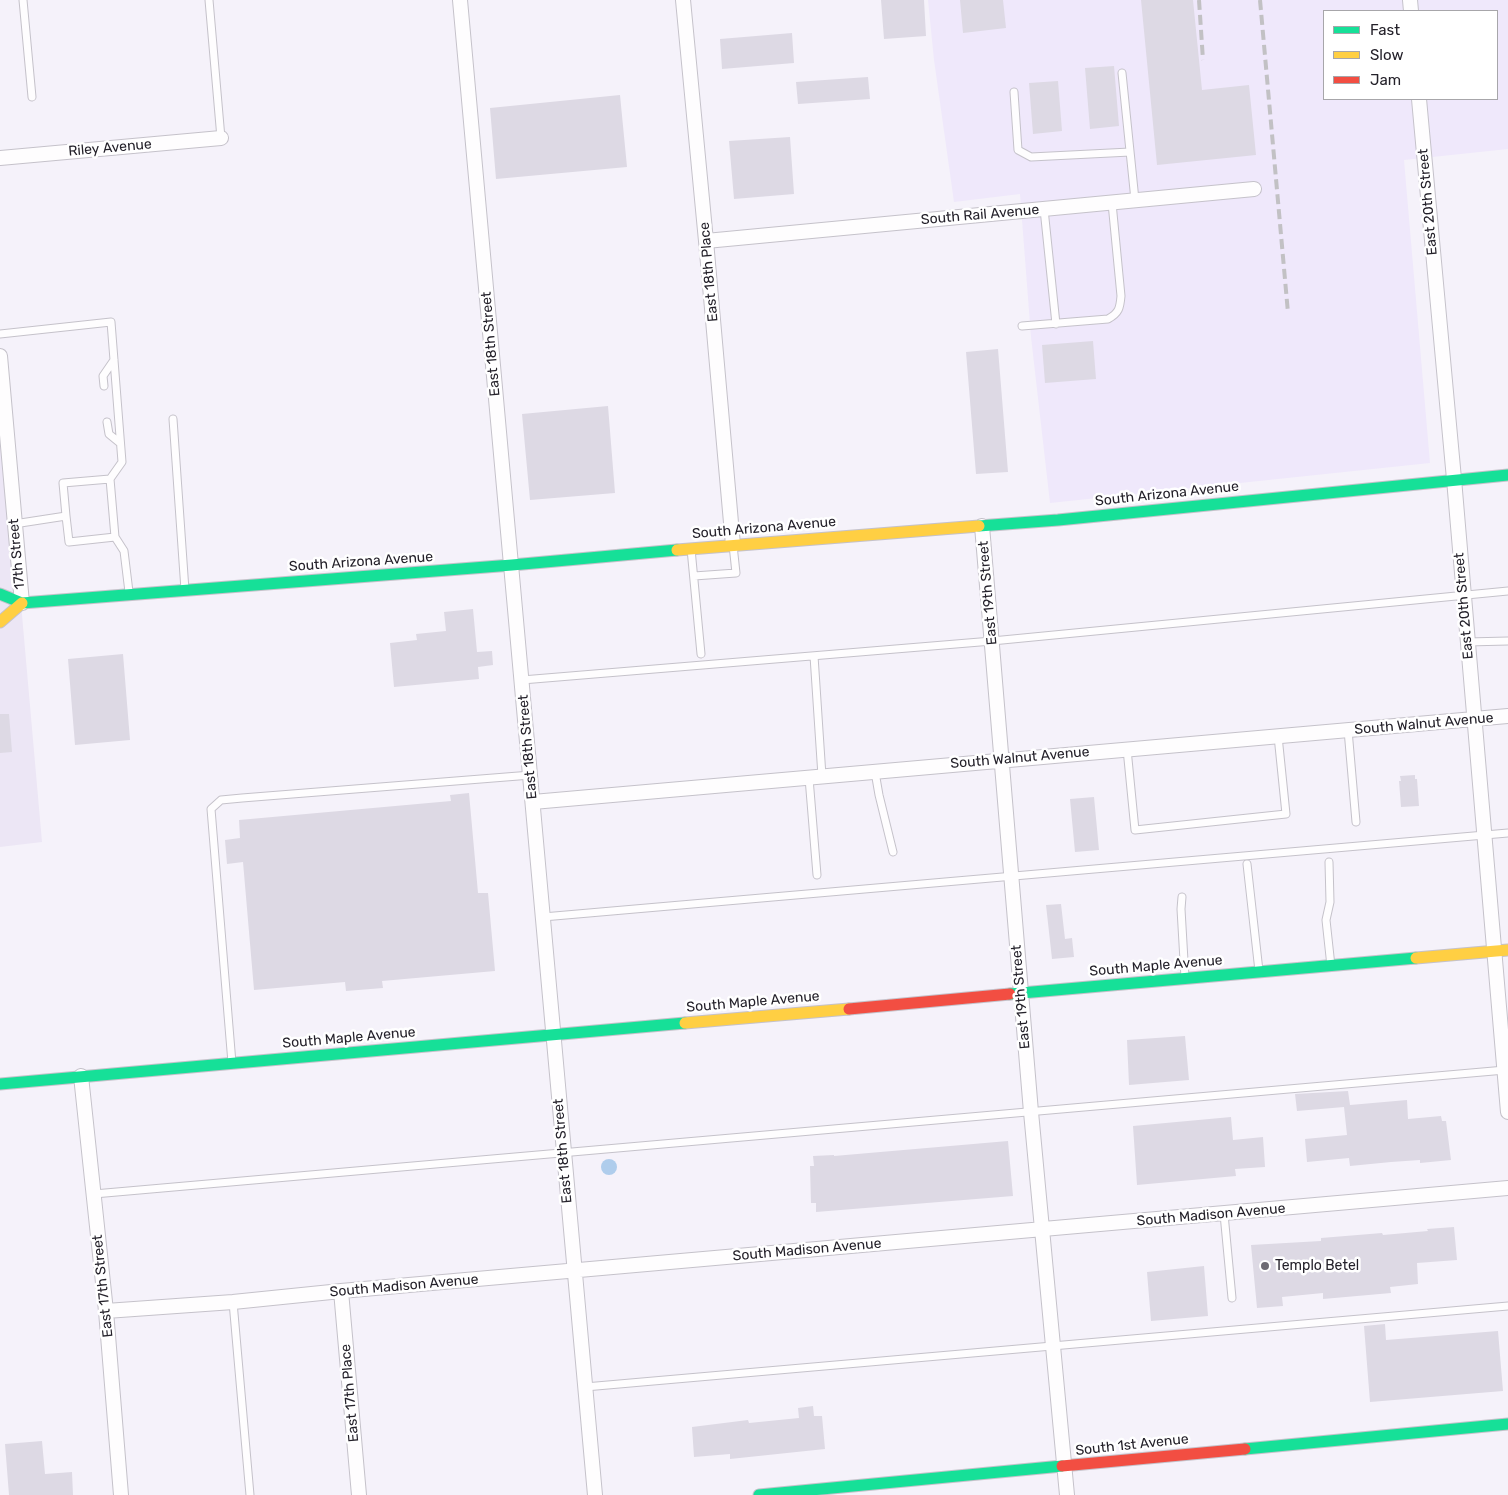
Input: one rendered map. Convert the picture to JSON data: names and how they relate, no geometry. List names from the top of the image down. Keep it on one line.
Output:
{"streets":{"street":["Riley Avenue","East 20th Street","South Rail Avenue","East 18th Place","East 18th Street","South Arizona Avenue","17th Street","East 19th Street","South Walnut Avenue","South Maple Avenue","South Madison Avenue","East 17th Street","East 17th Place","South 1st Avenue"]},"crossings":[["East 20th Street","South Arizona Avenue"],["East 20th Street","South Walnut Avenue"],["East 20th Street","South Maple Avenue"],["South Rail Avenue","East 18th Place"],["East 18th Place","South Arizona Avenue"],["East 18th Street","South Arizona Avenue"],["East 18th Street","South Walnut Avenue"],["East 18th Street","South Maple Avenue"],["East 18th Street","South Madison Avenue"],["South Arizona Avenue","17th Street"],["South Arizona Avenue","East 19th Street"],["East 19th Street","South Walnut Avenue"],["East 19th Street","South Maple Avenue"],["East 19th Street","South Madison Avenue"],["East 19th Street","South 1st Avenue"],["South Maple Avenue","East 17th Street"],["South Madison Avenue","East 17th Street"],["South Madison Avenue","East 17th Place"]],"places":["Templo Betel"],"legend":["Fast","Slow","Jam"]}
